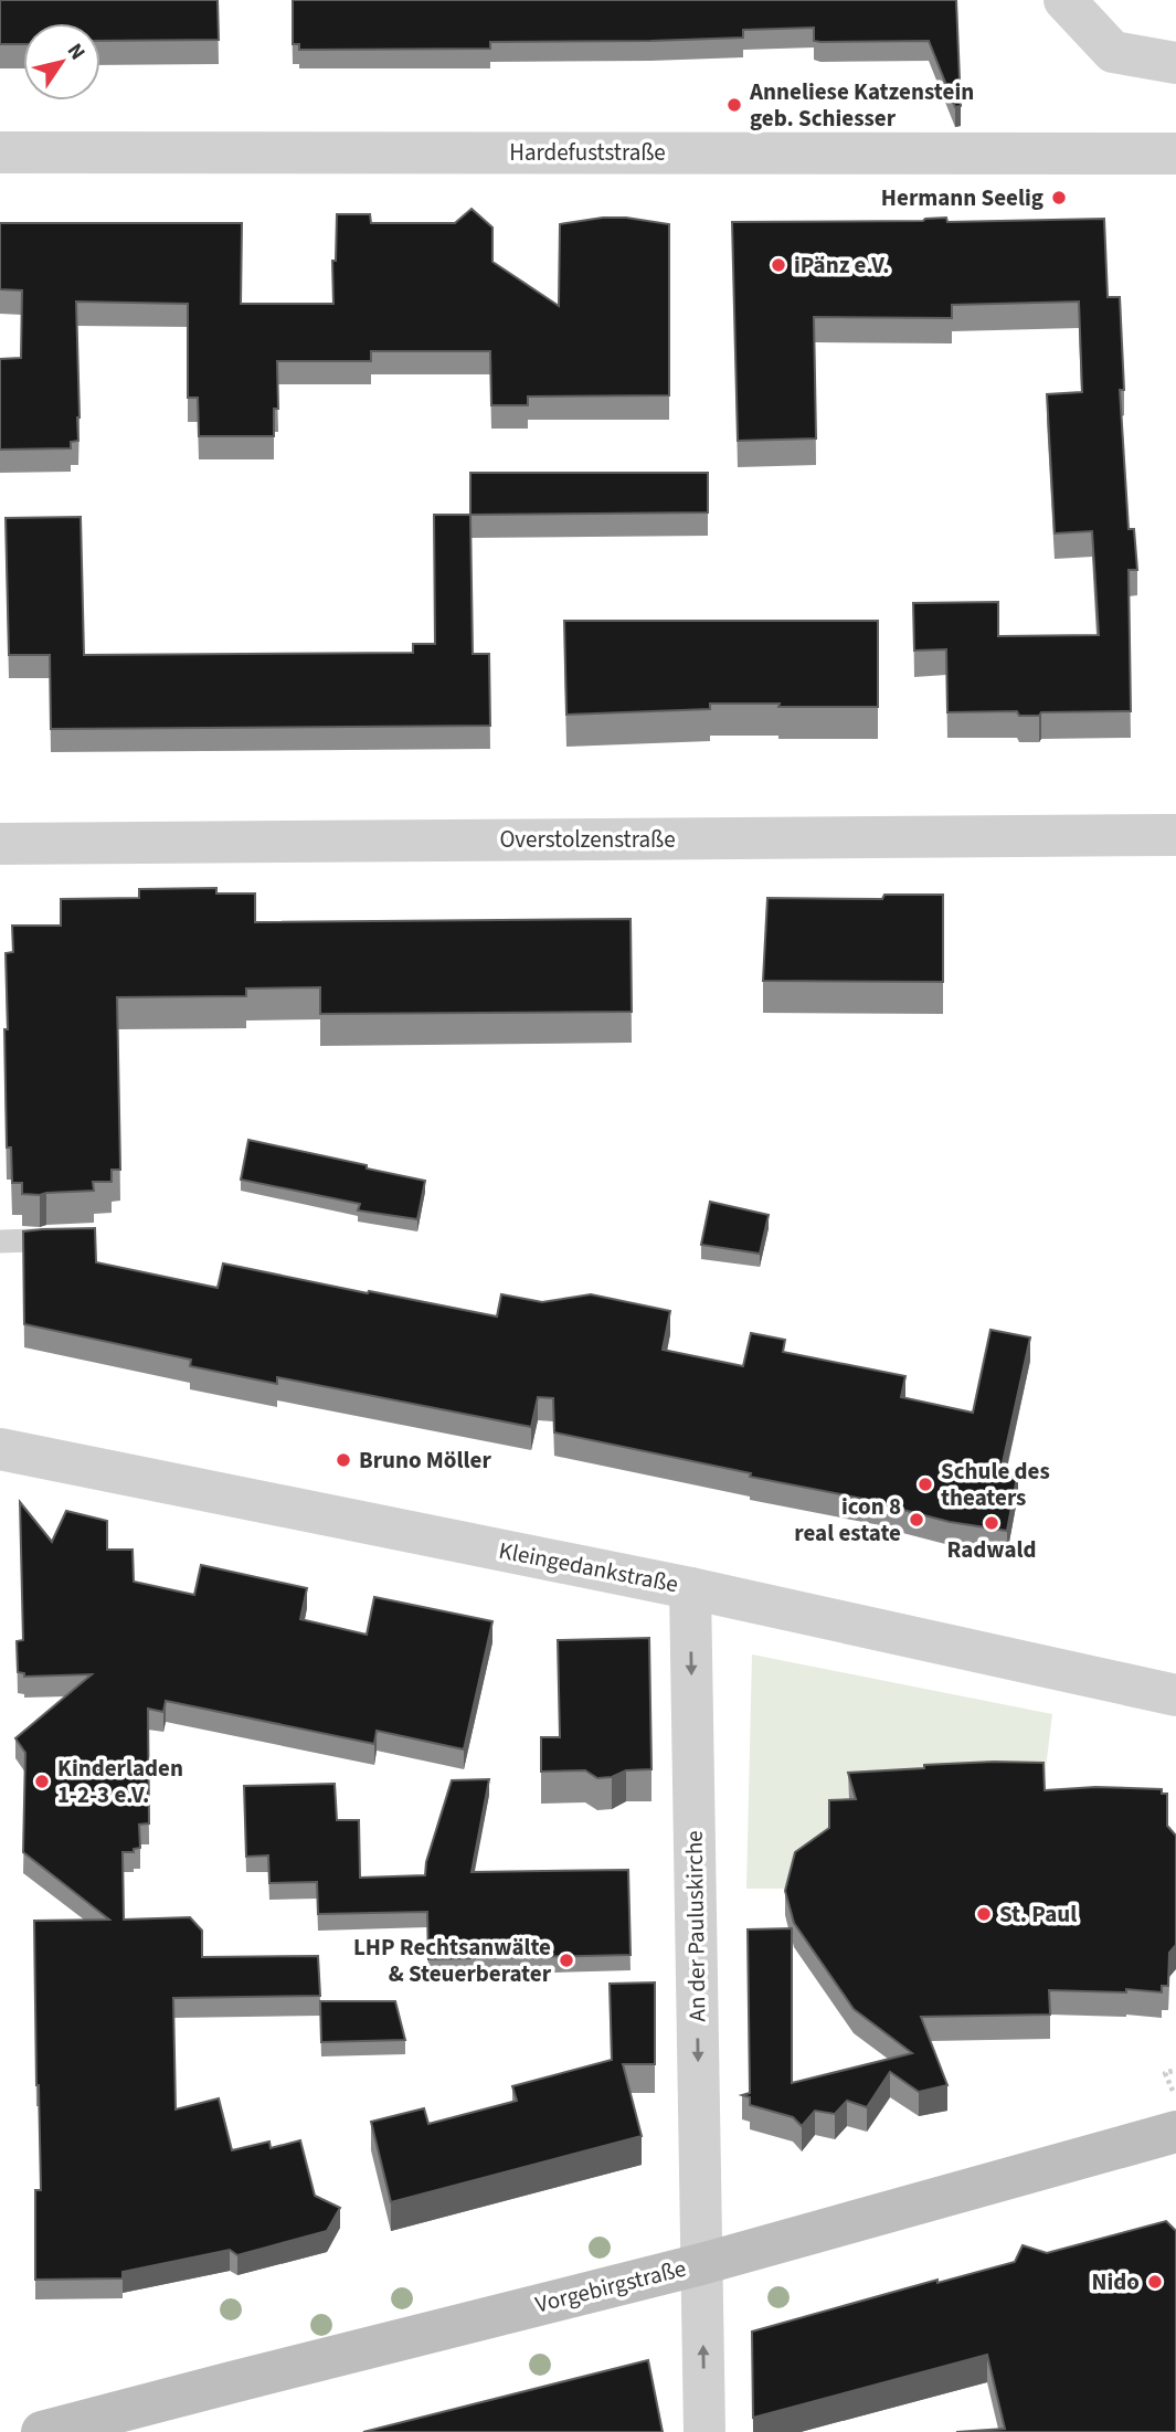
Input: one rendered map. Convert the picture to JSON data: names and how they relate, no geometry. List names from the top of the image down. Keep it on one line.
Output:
{"streets":{"main road":["Vorgebirgstraße"],"street":["Hardefuststraße","Overstolzenstraße","Kleingedankstraße","An der Pauluskirche"]},"crossings":[["Kleingedankstraße","An der Pauluskirche"],["An der Pauluskirche","Vorgebirgstraße"]],"places":["Anneliese Katzenstein geb. Schiesser","Hermann Seelig","iPänz e.V.","Bruno Möller","Schule des theaters","icon 8 real estate","Radwald","Kinderladen 1-2-3 e.V.","St. Paul","LHP Rechtsanwälte & Steuerberater","Nido"],"north":"top right"}
